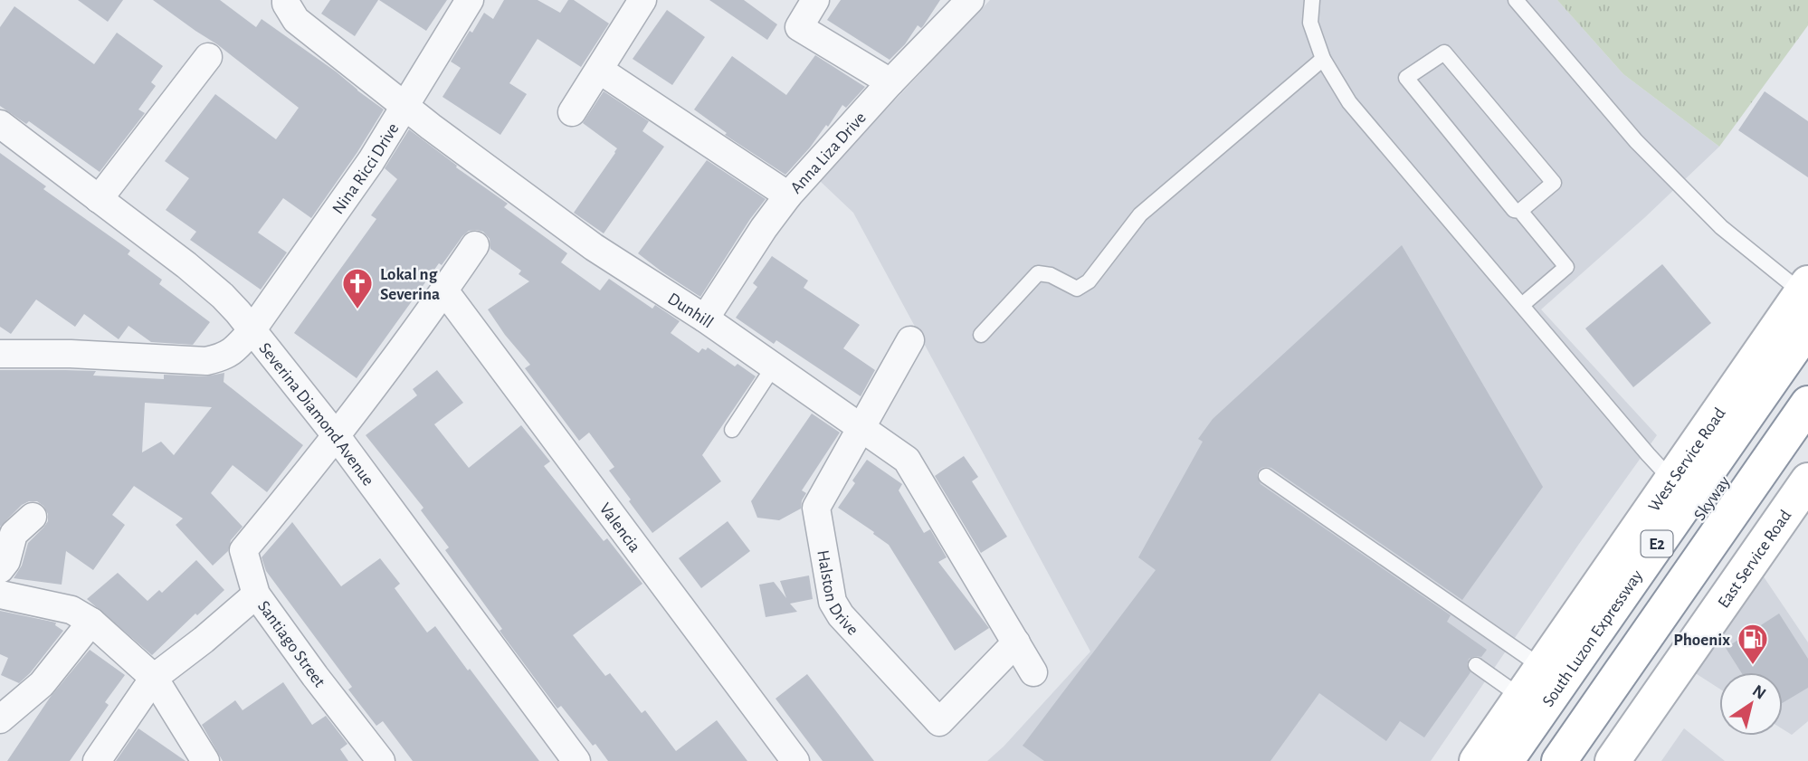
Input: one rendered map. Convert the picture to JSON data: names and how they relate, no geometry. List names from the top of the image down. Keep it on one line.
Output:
{"streets":{"main road":["West Service Road","Skyway","E2","East Service Road","South Luzon Expressway"],"street":["Anna Liza Drive","Nina Ricci Drive","Dunhill","Severina Diamond Avenue","Valencia","Halston Drive","Santiago Street"]},"crossings":[["Anna Liza Drive","Dunhill"],["Nina Ricci Drive","Dunhill"],["Nina Ricci Drive","Severina Diamond Avenue"],["Dunhill","Halston Drive"],["Severina Diamond Avenue","Santiago Street"]],"places":{"church":["Lokal ng Severina"],"fuel station":["Phoenix"]},"north":"top right"}
